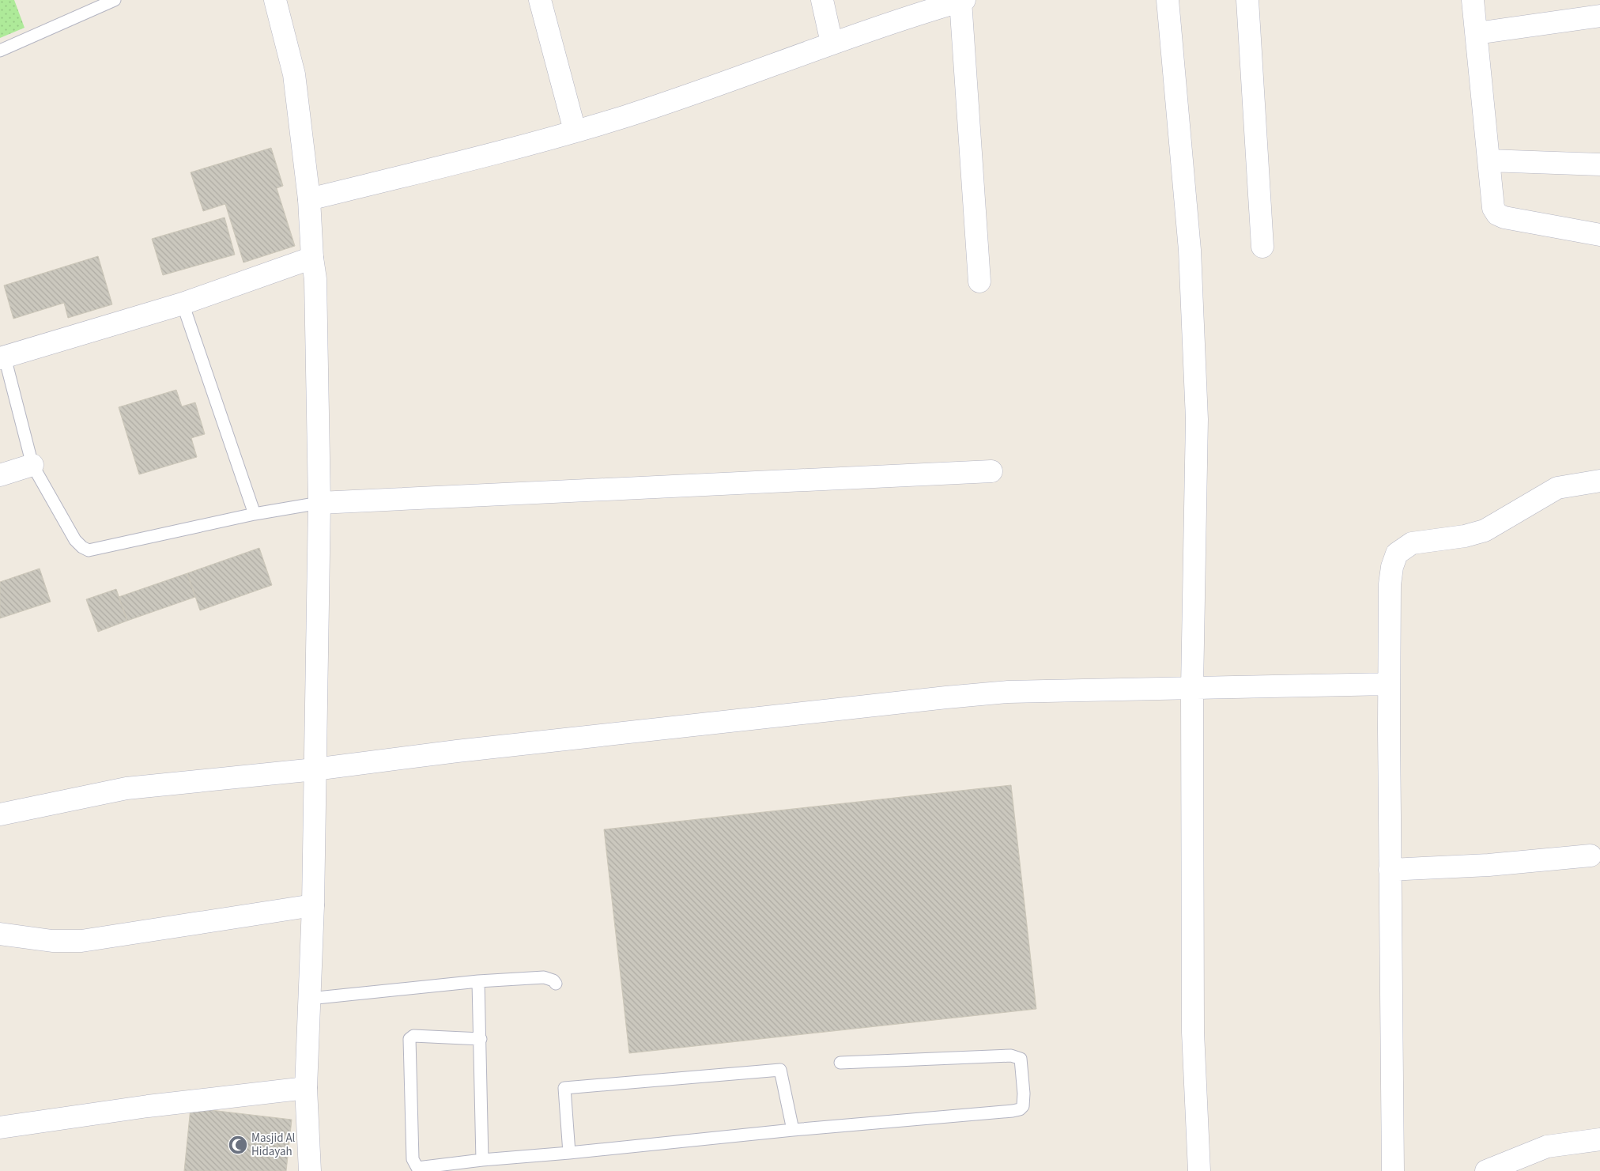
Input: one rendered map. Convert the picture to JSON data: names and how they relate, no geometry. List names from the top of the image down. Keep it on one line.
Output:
{"places":{"mosque":["Masjid Al Hidayah"]}}
